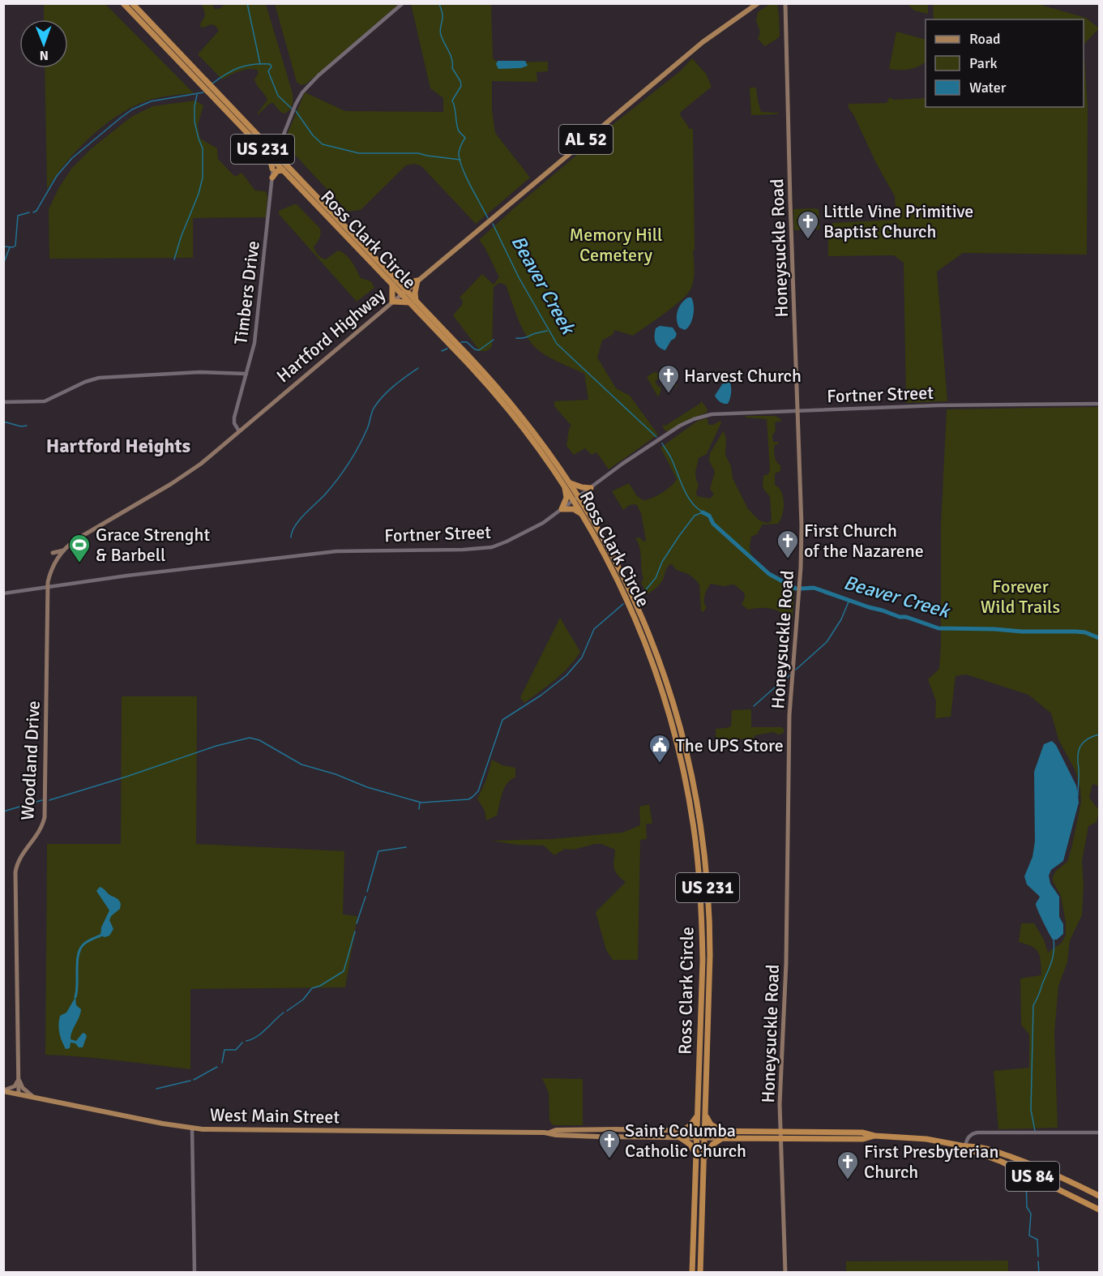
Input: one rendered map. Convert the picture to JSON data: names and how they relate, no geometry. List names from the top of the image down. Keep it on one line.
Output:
{"streets":{"highway":["US 231","Ross Clark Circle","West Main Street","US 84"],"main road":["AL 52","Honeysuckle Road","Hartford Highway","Woodland Drive"],"street":["Timbers Drive","Fortner Street"]},"crossings":[["Ross Clark Circle","Timbers Drive"],["Ross Clark Circle","Hartford Highway"],["Ross Clark Circle","Fortner Street"],["Ross Clark Circle","West Main Street"],["Honeysuckle Road","Fortner Street"],["Honeysuckle Road","West Main Street"],["Timbers Drive","Hartford Highway"],["Hartford Highway","Woodland Drive"],["Fortner Street","Woodland Drive"],["Woodland Drive","West Main Street"]],"districts":["Hartford Heights"],"water":["Beaver Creek"],"parks":["Memory Hill Cemetery","Forever Wild Trails"],"places":{"church":["Little Vine Primitive Baptist Church","Harvest Church","First Church of the Nazarene","Saint Columba Catholic Church","First Presbyterian Church"],"sports":["Grace Strenght & Barbell"],"public building":["The UPS Store"]},"legend":["Road","Park","Water"],"north":"bottom"}
